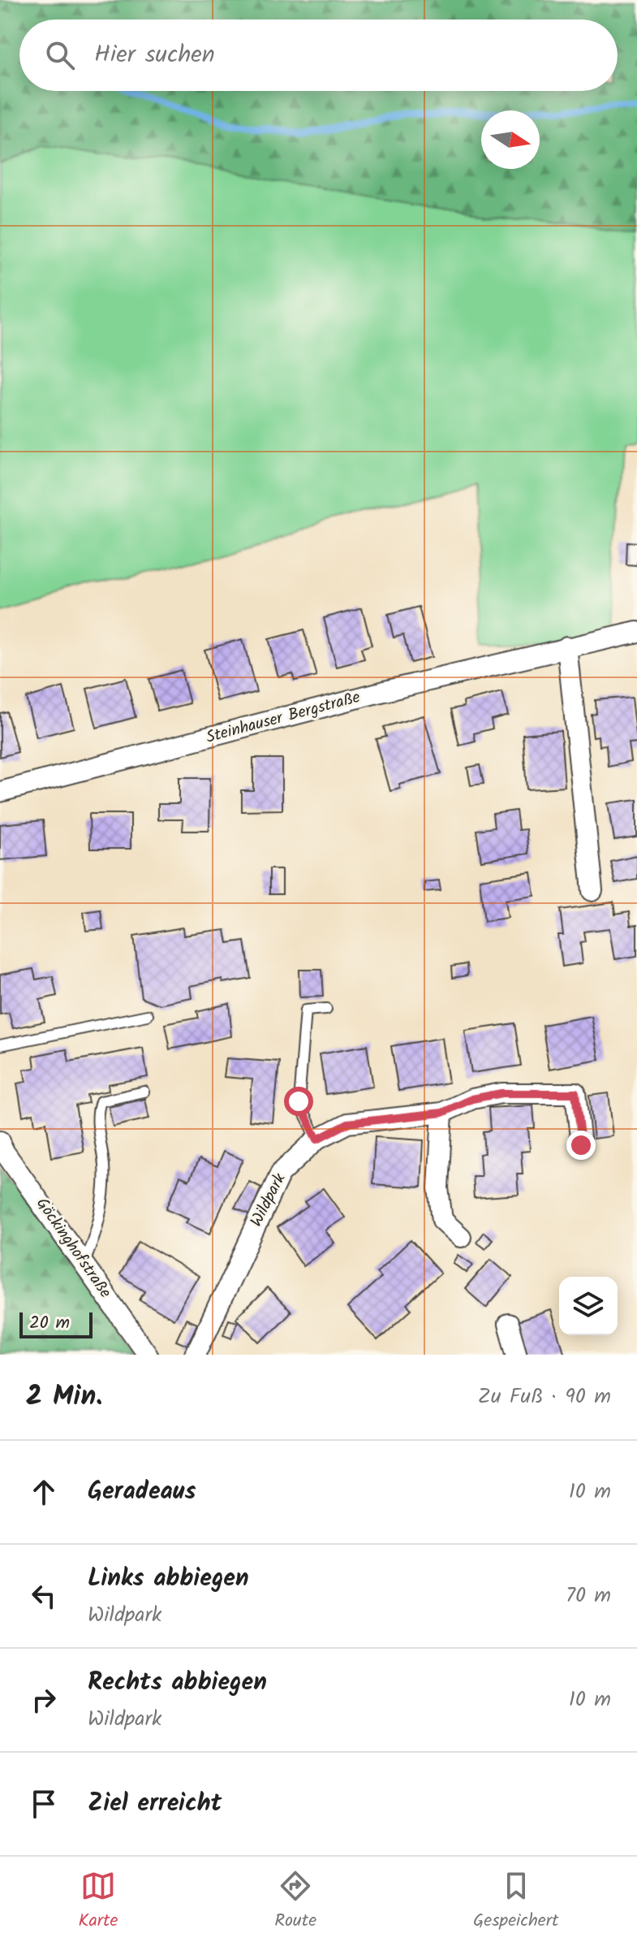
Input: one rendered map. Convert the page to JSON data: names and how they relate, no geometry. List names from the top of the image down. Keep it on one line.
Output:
{"streets":{"street":["Steinhauser Bergstraße","Wildpark","Göckinghofstraße"]},"scale_bar":"20 m","north":"right","page":{"search":"Hier suchen","scale":"20 m","heading":["2 Min.","Zu Fuß · 90 m"],"list":[["Geradeaus","10 m"],["Links abbiegen","Wildpark","70 m"],["Rechts abbiegen","Wildpark","10 m"],"Ziel erreicht"],"nav":["Karte","Route","Gespeichert"]}}
